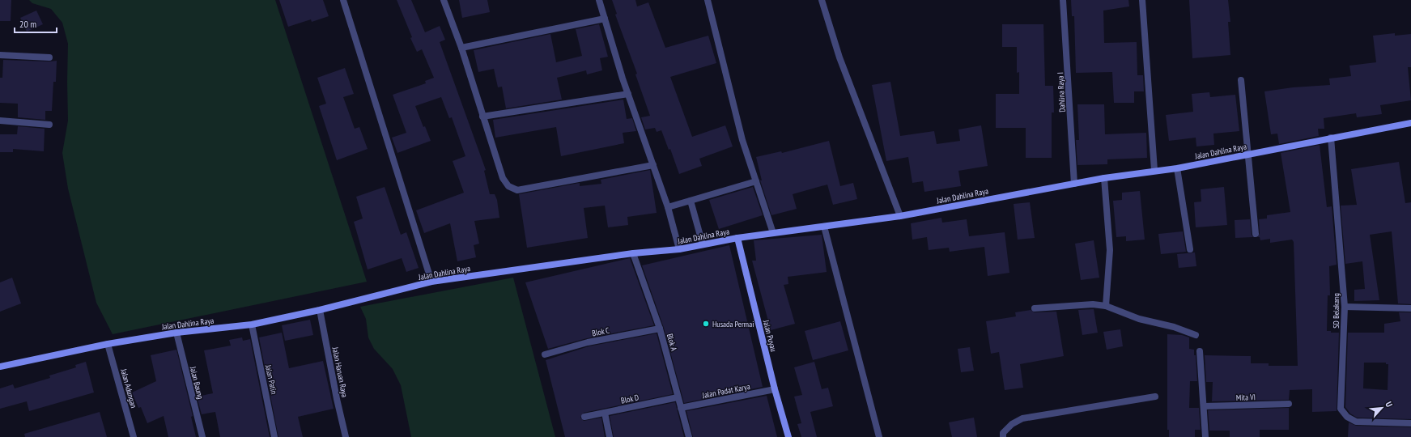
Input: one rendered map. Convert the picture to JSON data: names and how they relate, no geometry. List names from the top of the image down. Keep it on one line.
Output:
{"streets":{"street":["Dahlina Raya I","Jalan Dahlina Raya","SD Belakang","Blok C","Jalan Puyau","Blok A","Jalan Haruan Raya","Jalan Patin","Jalan Baung","Jalan Adungan","Jalan Padat Karya","Mita VI","Blok D"]},"crossings":[["Dahlina Raya I","Jalan Dahlina Raya"],["Jalan Dahlina Raya","SD Belakang"],["Jalan Dahlina Raya","Jalan Puyau"],["Jalan Dahlina Raya","Blok A"],["Jalan Dahlina Raya","Jalan Haruan Raya"],["Jalan Dahlina Raya","Jalan Patin"],["Jalan Dahlina Raya","Jalan Baung"],["Jalan Dahlina Raya","Jalan Adungan"],["Blok C","Blok A"],["Jalan Puyau","Jalan Padat Karya"],["Blok A","Jalan Padat Karya"],["Blok A","Blok D"]],"places":["Husada Permai"],"scale_bar":"20 m","north":"top right"}
